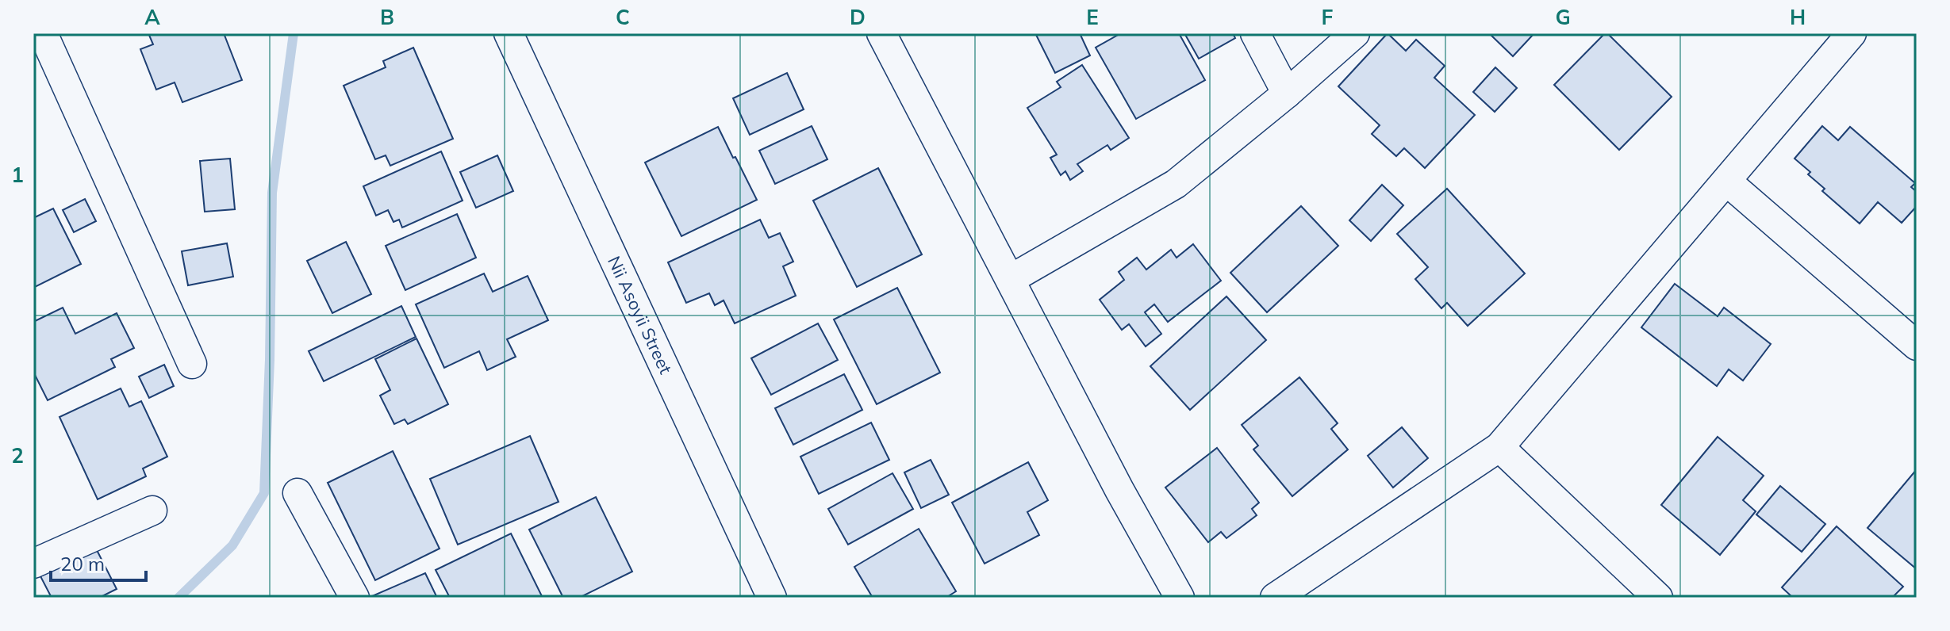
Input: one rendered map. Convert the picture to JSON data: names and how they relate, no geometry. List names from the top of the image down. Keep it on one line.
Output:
{"streets":{"street":["Nii Asoyii Street"]},"scale_bar":"20 m","grid":{"columns":["A","B","C","D","E","F","G","H"],"rows":["1","2"]}}
